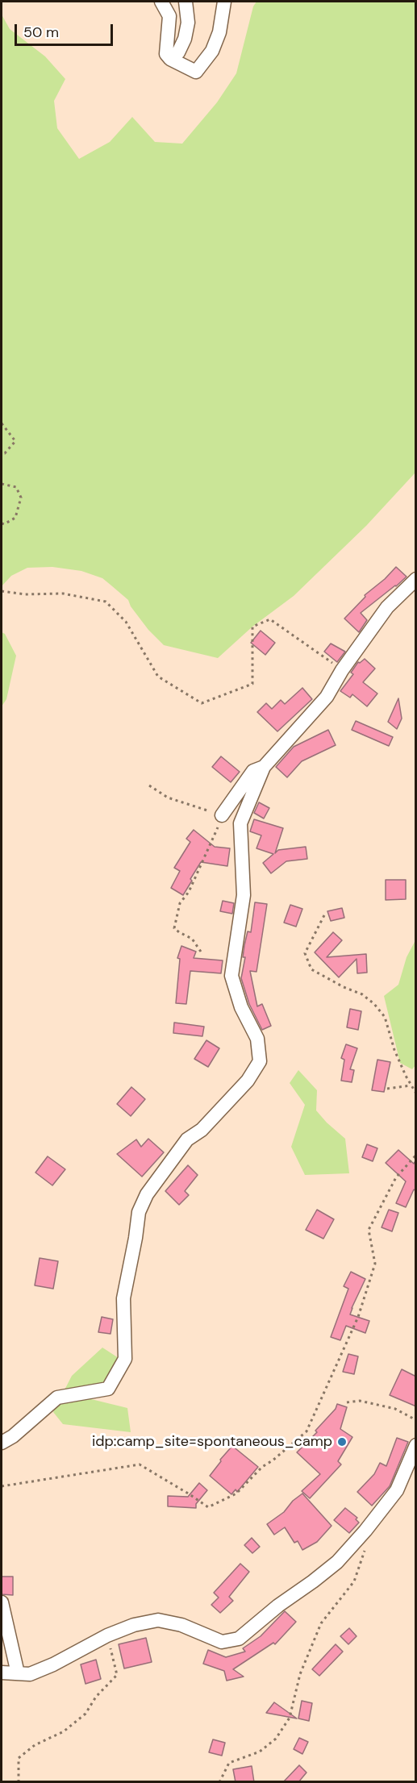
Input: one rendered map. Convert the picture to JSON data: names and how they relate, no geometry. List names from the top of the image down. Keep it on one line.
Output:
{"places":["idp:camp_site=spontaneous_camp"],"scale_bar":"50 m"}
